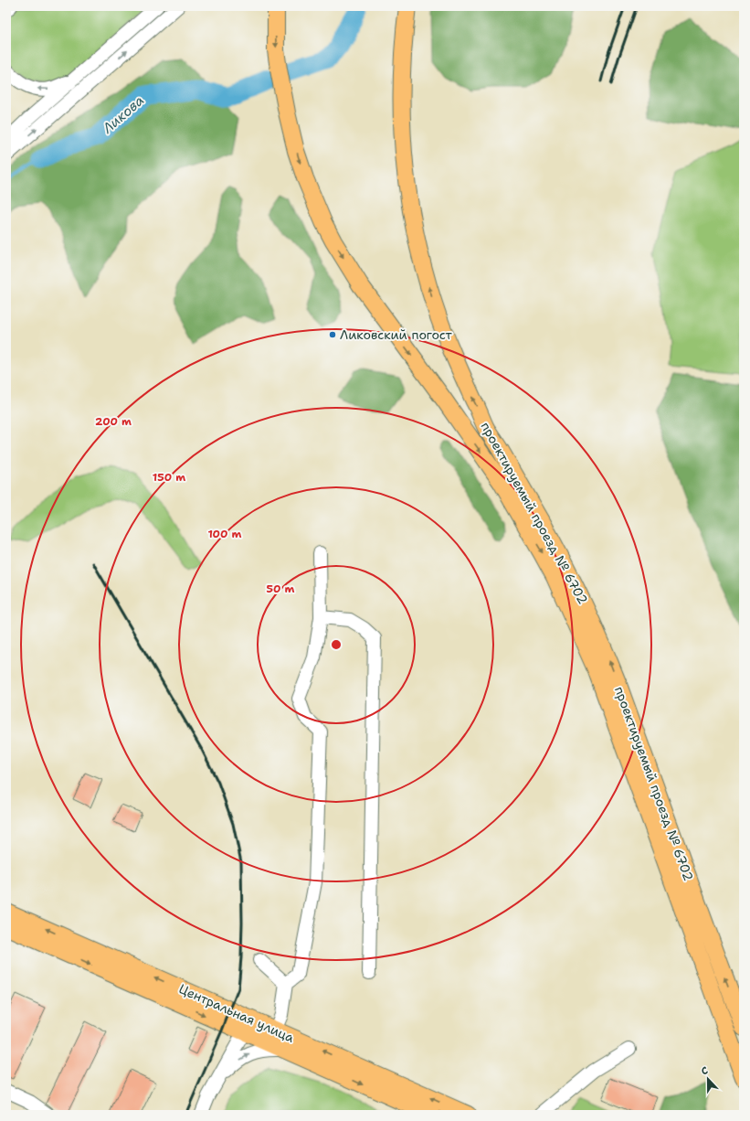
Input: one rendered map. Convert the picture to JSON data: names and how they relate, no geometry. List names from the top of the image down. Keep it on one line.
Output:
{"streets":{"main road":["проектируемый проезд № 6702","Центральная улица"]},"water":["Ликова"],"places":["Ликовский погост"],"north":"top","rings":["200 m","150 m","100 m","50 m"]}
